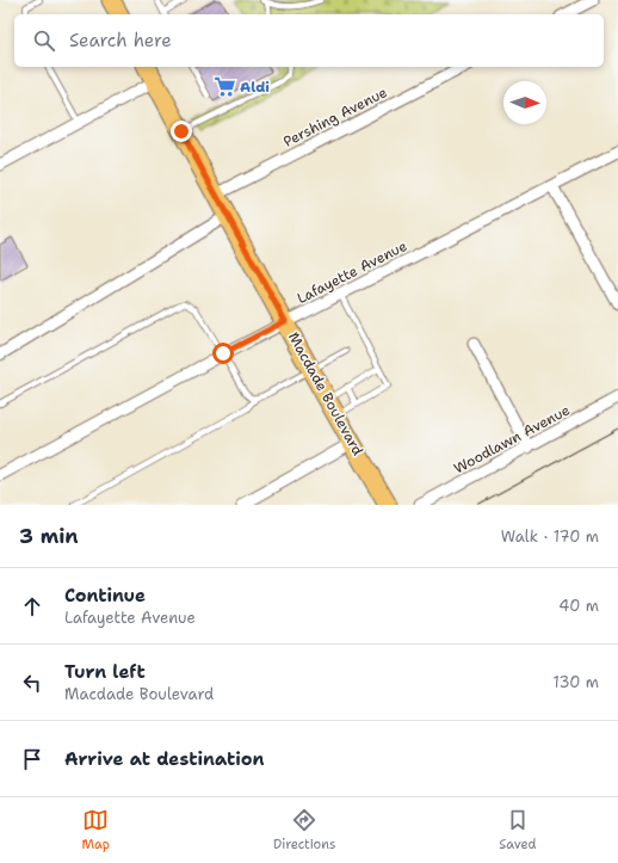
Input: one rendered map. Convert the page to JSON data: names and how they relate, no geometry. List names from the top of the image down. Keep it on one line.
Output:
{"streets":{"main road":["Macdade Boulevard"],"street":["Pershing Avenue","Lafayette Avenue","Woodlawn Avenue"]},"crossings":[["Pershing Avenue","Macdade Boulevard"],["Lafayette Avenue","Macdade Boulevard"]],"places":{"supermarket":["Aldi"]},"north":"right","page":{"search":"Search here","heading":["3 min","Walk · 170 m"],"list":[["Continue","Lafayette Avenue","40 m"],["Turn left","Macdade Boulevard","130 m"],"Arrive at destination"],"nav":["Map","Directions","Saved"]}}
